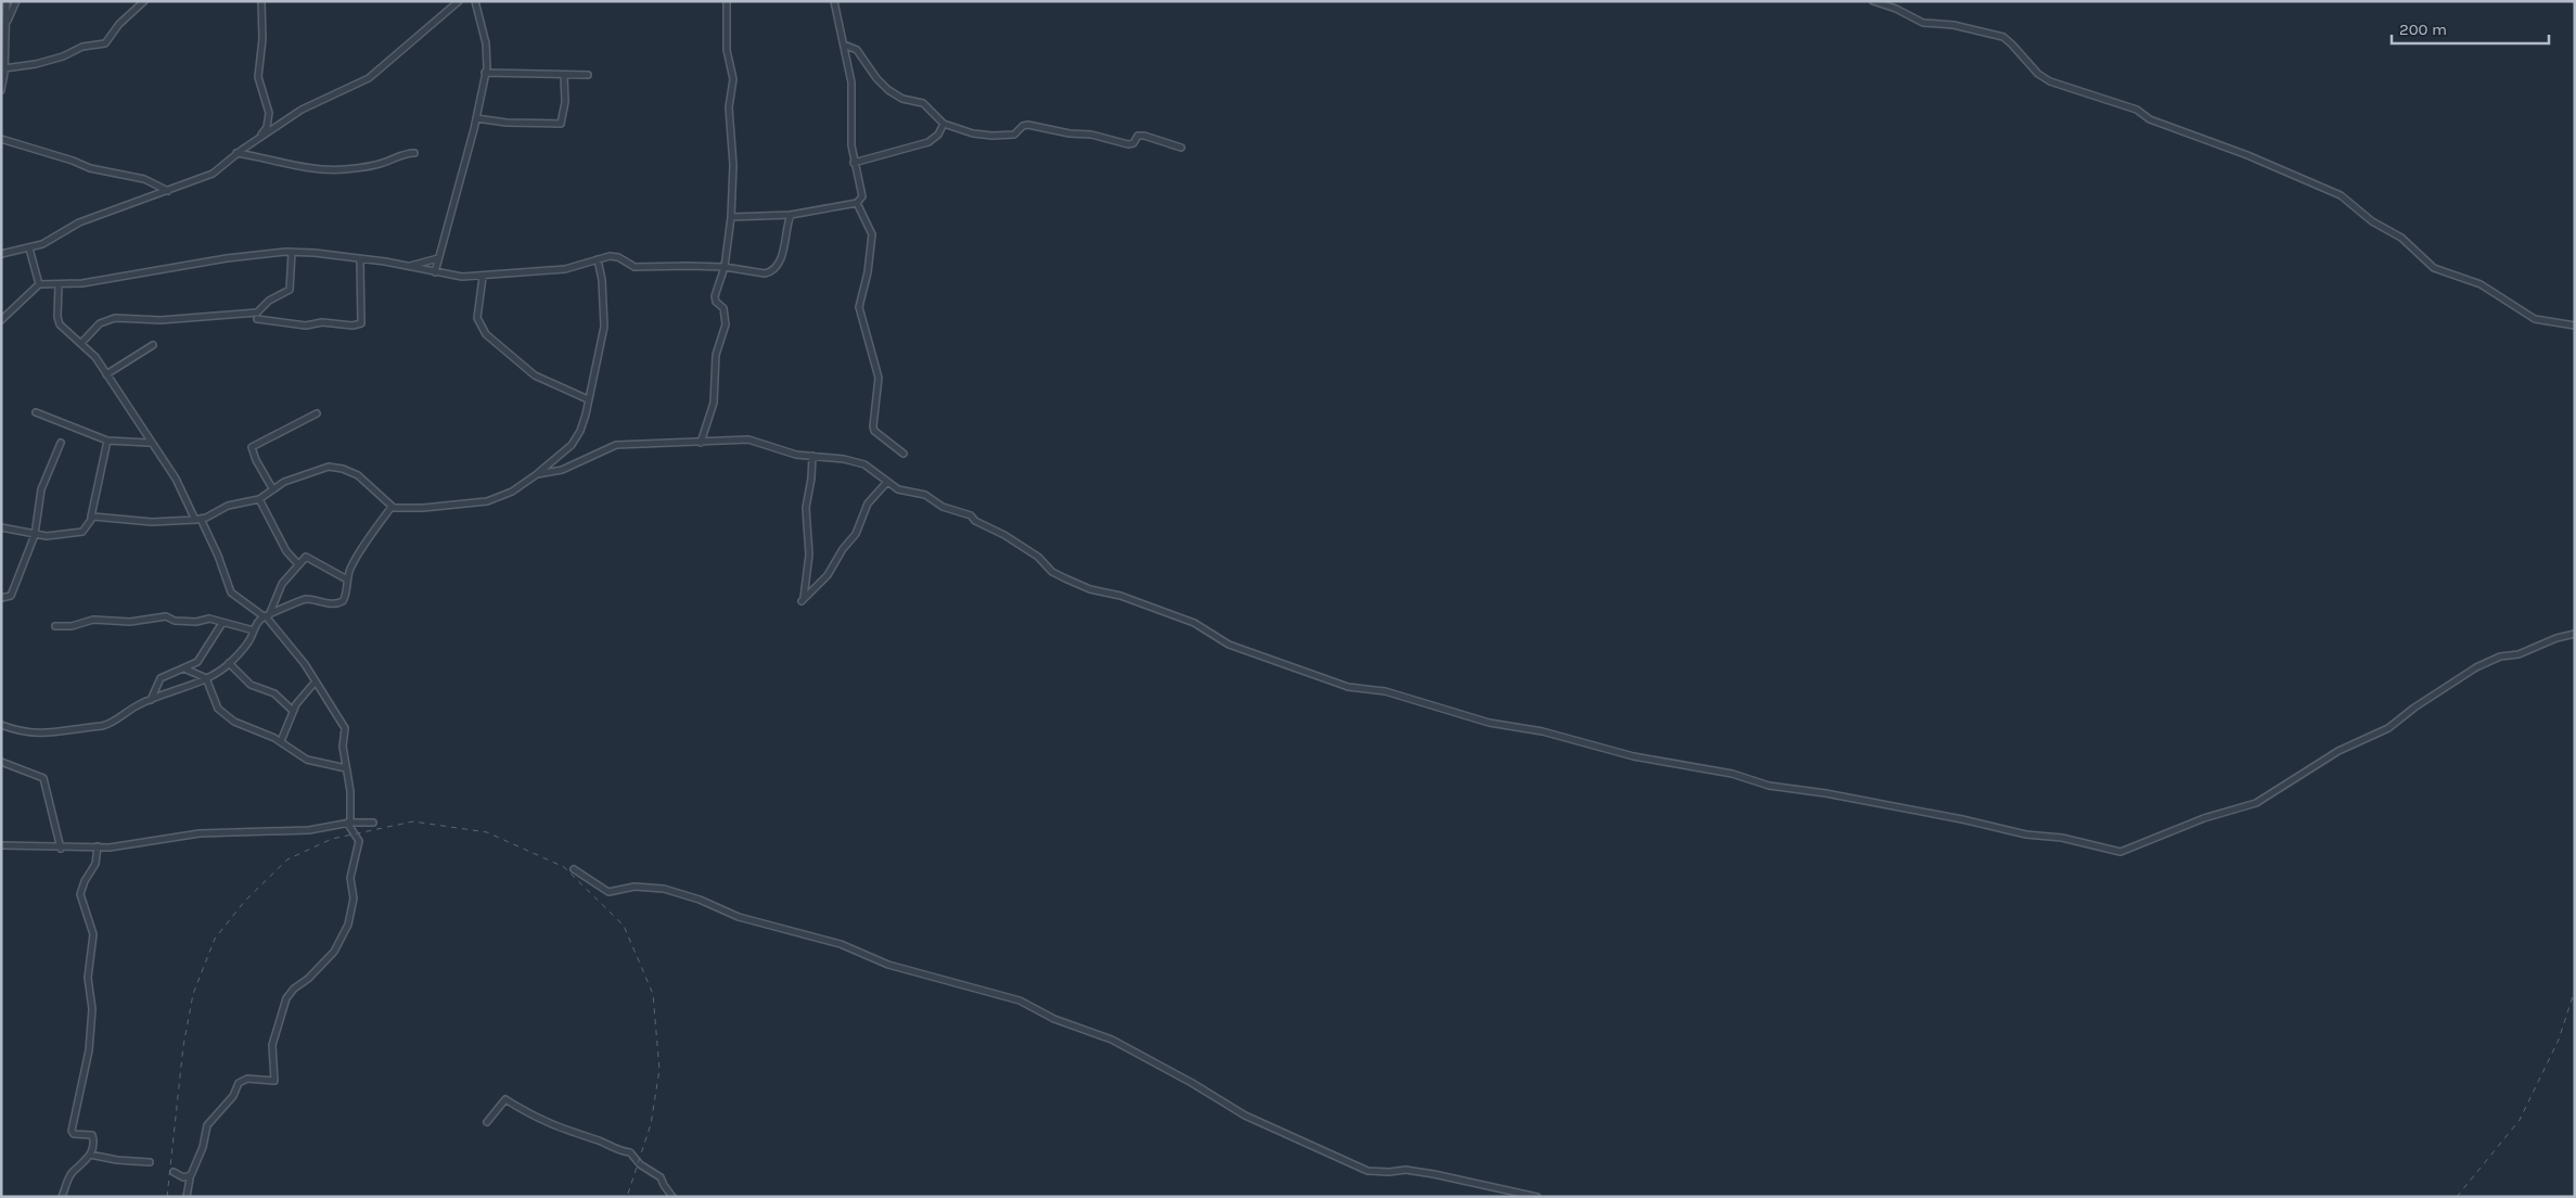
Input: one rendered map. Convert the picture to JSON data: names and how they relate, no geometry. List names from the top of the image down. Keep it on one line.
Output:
{"scale_bar":"200 m"}
